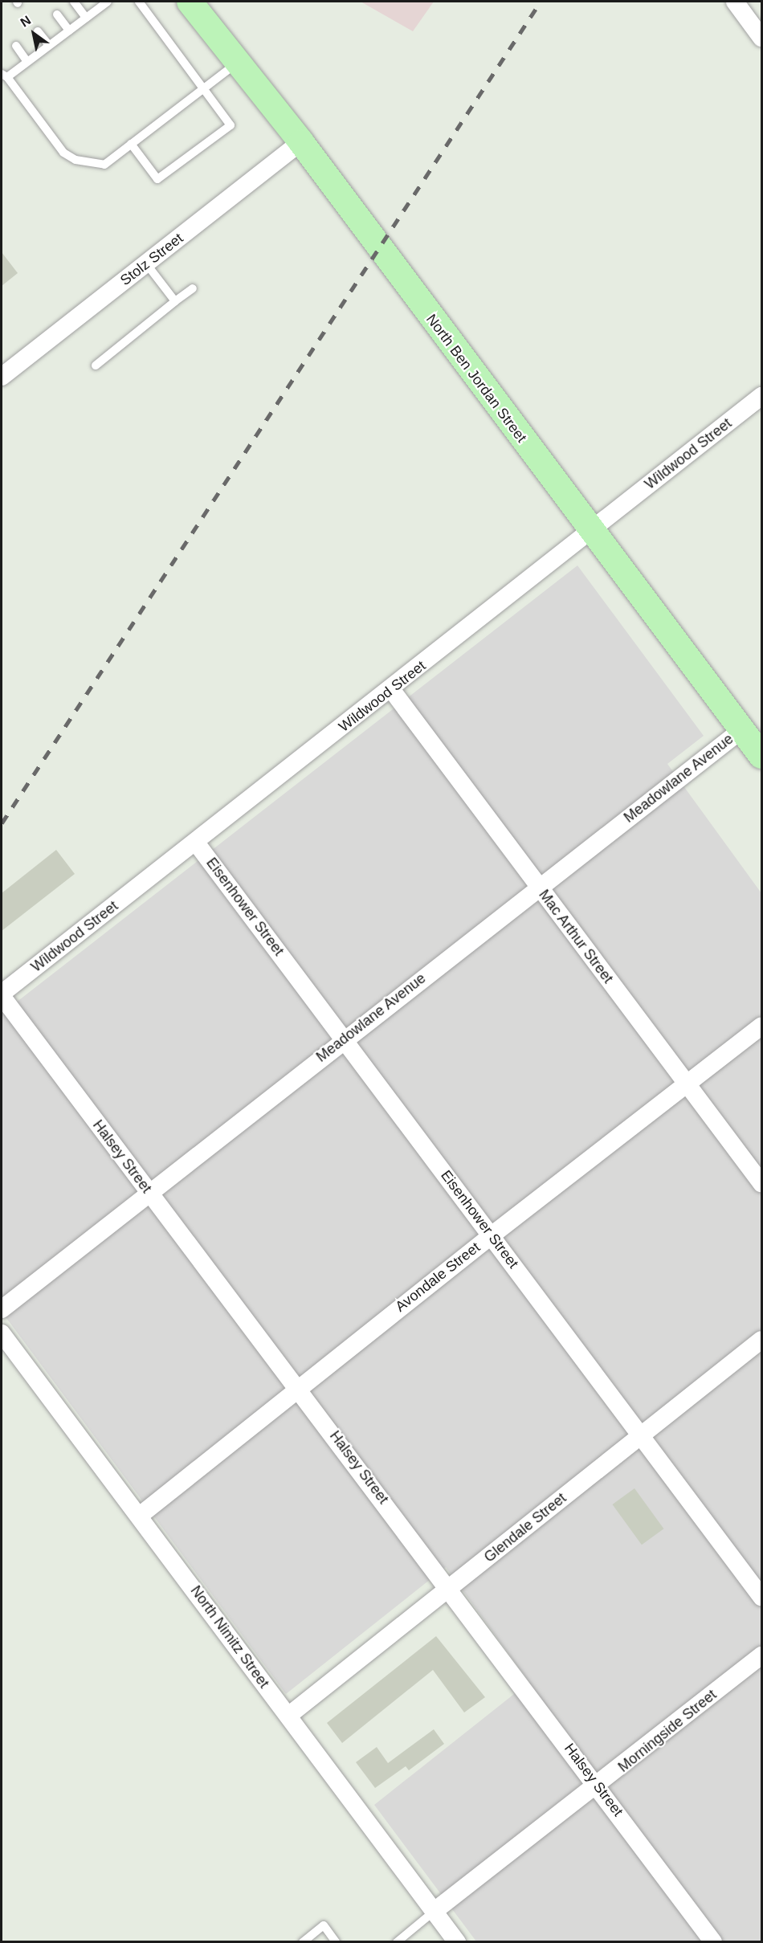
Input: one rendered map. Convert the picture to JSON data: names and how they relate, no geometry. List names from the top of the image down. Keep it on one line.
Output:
{"streets":{"street":["Stolz Street","North Ben Jordan Street","Wildwood Street","Meadowlane Avenue","Eisenhower Street","Mac Arthur Street","Halsey Street","Avondale Street","Glendale Street","North Nimitz Street","Morningside Street"]},"crossings":[["Stolz Street","North Ben Jordan Street"],["North Ben Jordan Street","Wildwood Street"],["North Ben Jordan Street","Meadowlane Avenue"],["Wildwood Street","Eisenhower Street"],["Wildwood Street","Mac Arthur Street"],["Wildwood Street","Halsey Street"],["Meadowlane Avenue","Eisenhower Street"],["Meadowlane Avenue","Mac Arthur Street"],["Meadowlane Avenue","Halsey Street"],["Eisenhower Street","Avondale Street"],["Eisenhower Street","Glendale Street"],["Mac Arthur Street","Avondale Street"],["Halsey Street","Avondale Street"],["Halsey Street","Glendale Street"],["Halsey Street","Morningside Street"],["Avondale Street","North Nimitz Street"],["Glendale Street","North Nimitz Street"],["North Nimitz Street","Morningside Street"]],"north":"top left"}
